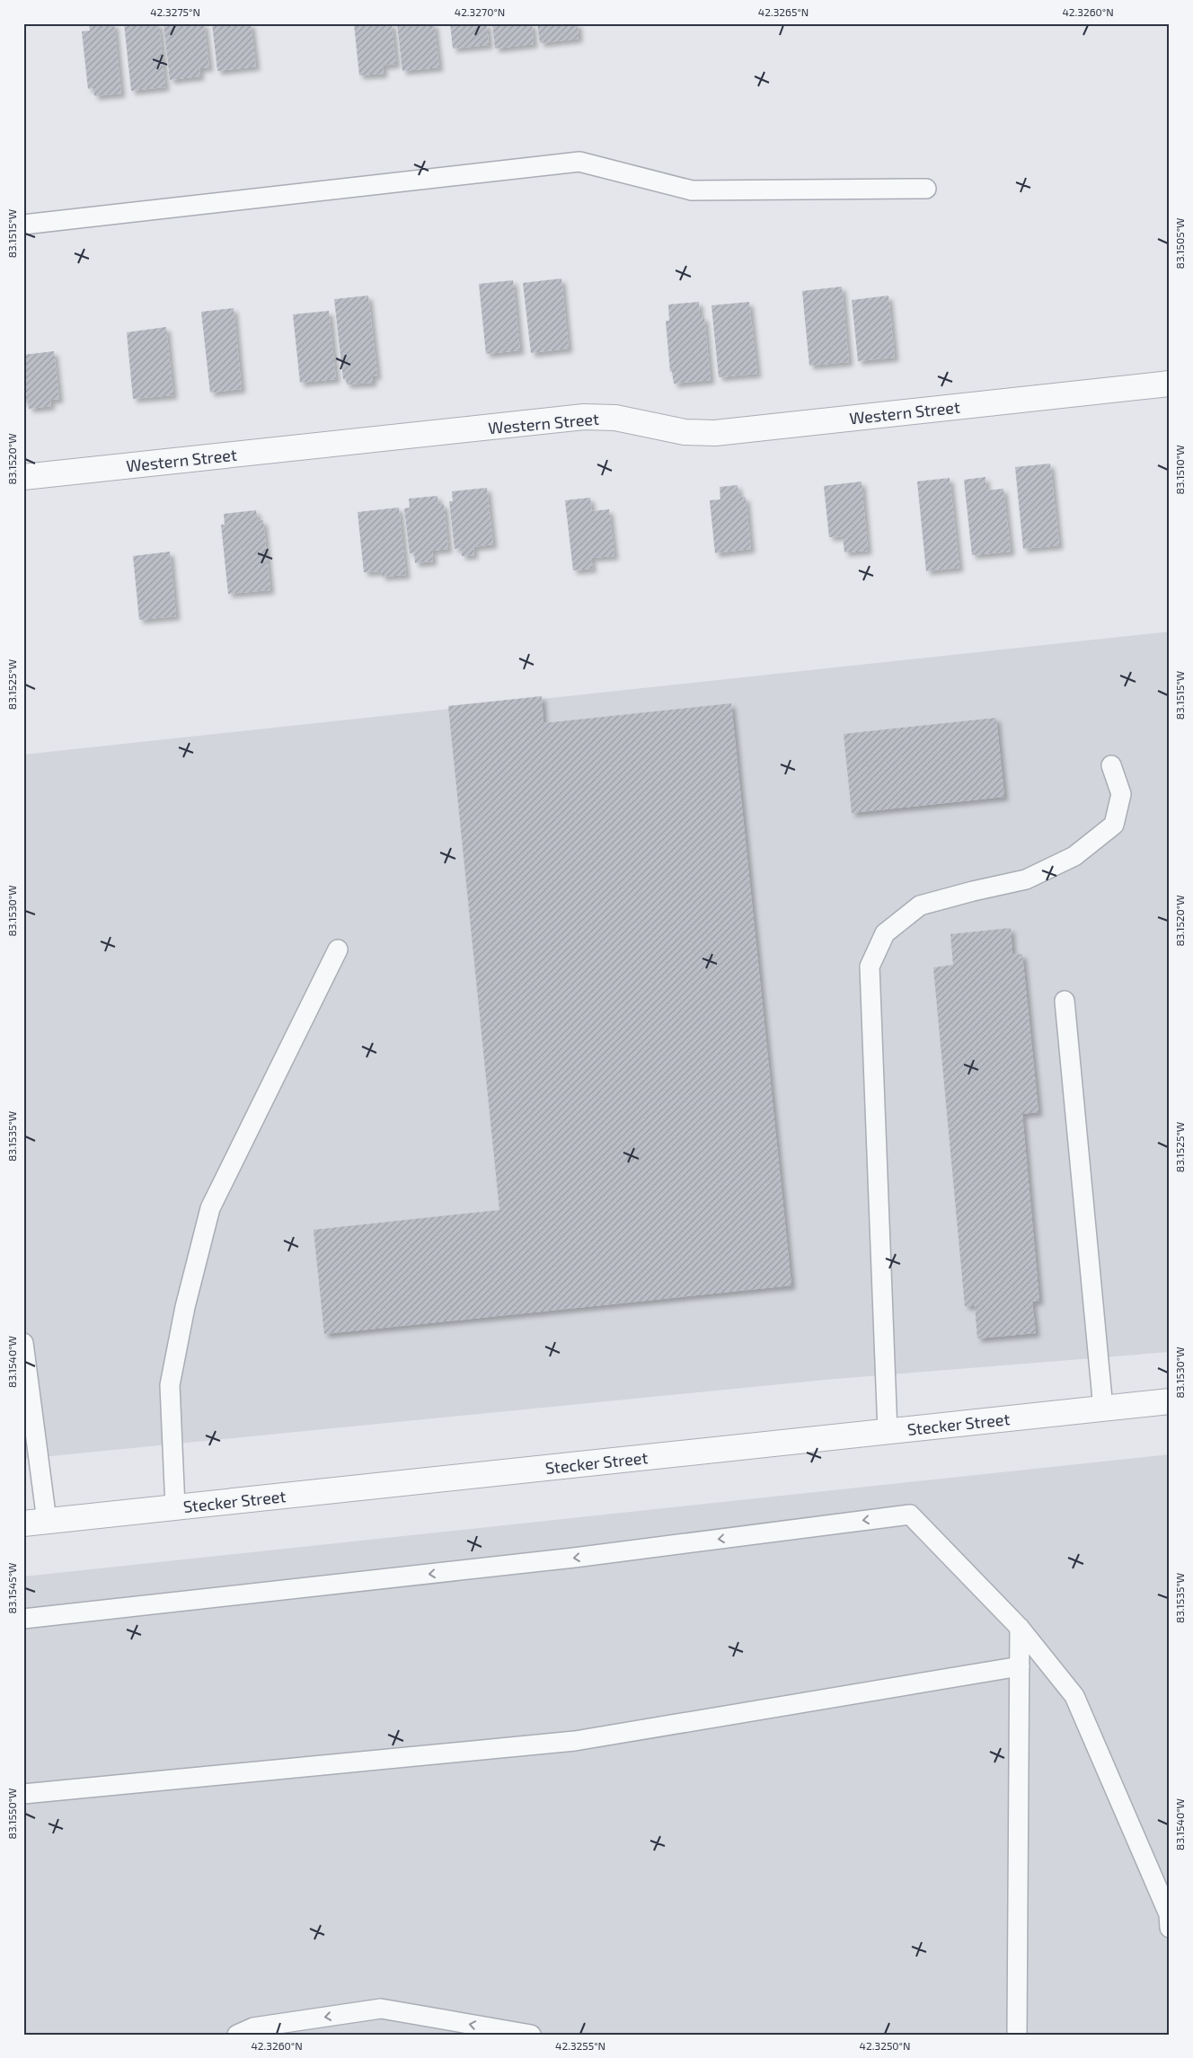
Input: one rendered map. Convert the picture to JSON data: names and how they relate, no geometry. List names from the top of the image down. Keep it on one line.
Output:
{"streets":{"street":["Western Street","Stecker Street"]},"coordinates":["42.3275°N","42.3270°N","42.3265°N","42.3260°N","83.1515°W","83.1505°W","83.1520°W","83.1510°W","83.1525°W","83.1530°W","83.1535°W","83.1540°W","83.1545°W","83.1550°W","42.3255°N","42.3250°N"]}
